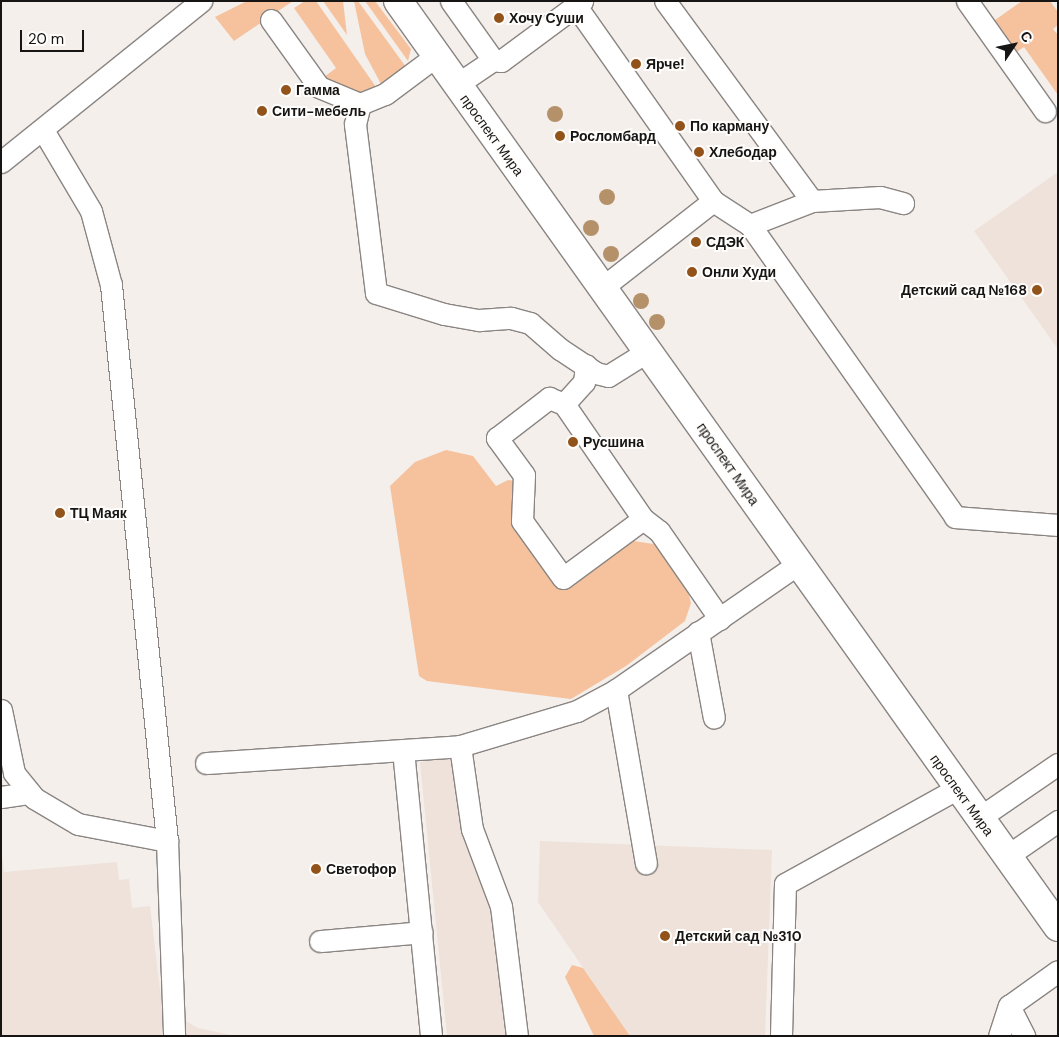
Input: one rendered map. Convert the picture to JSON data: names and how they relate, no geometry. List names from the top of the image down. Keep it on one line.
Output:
{"streets":{"main road":["проспект Мира"]},"places":["Хочу Суши","Ярче!","Гамма","Сити-мебель","По карману","Росломбард","Хлебодар","СДЭК","Онли Худи","Детский сад №168","Русшина","ТЦ Маяк","Светофор","Детский сад №310"],"scale_bar":"20 m","north":"top right"}
